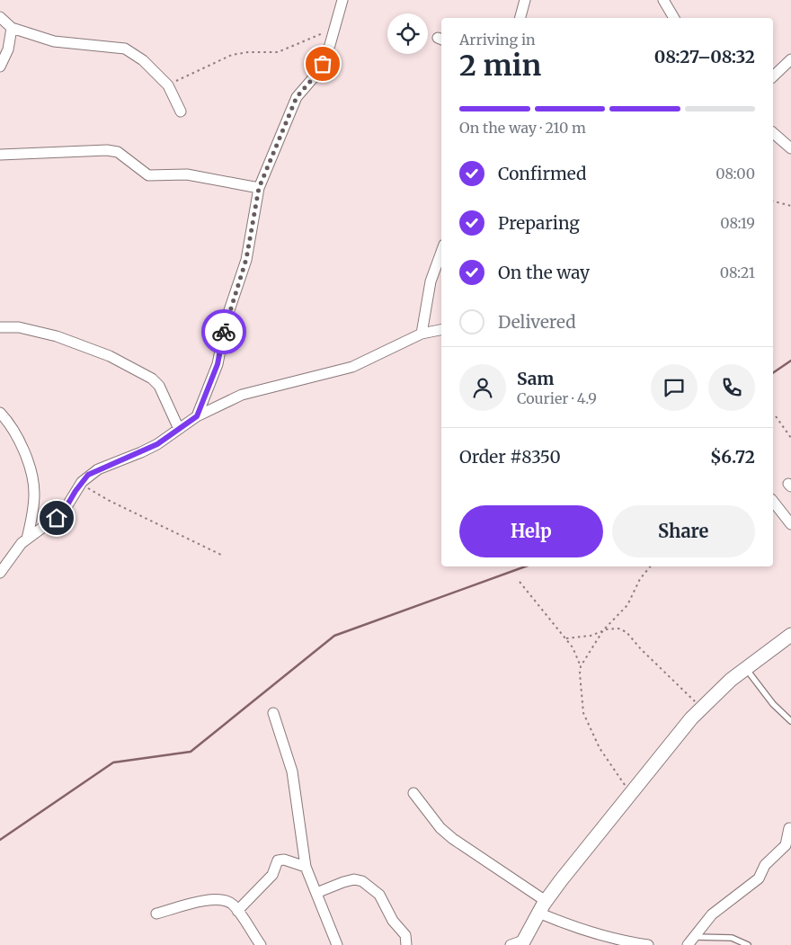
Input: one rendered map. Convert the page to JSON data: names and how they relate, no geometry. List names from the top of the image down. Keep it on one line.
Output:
{"page":{"heading":["2 min","Arriving in","08:27–08:32"],"panel":["Sam","Courier · 4.9","Order #8350","$6.72"],"bar":"On the way · 210 m","list":[["Confirmed","08:00"],["Preparing","08:19"],["On the way","08:21"],"Delivered"],"buttons":["Help","Share"]}}
